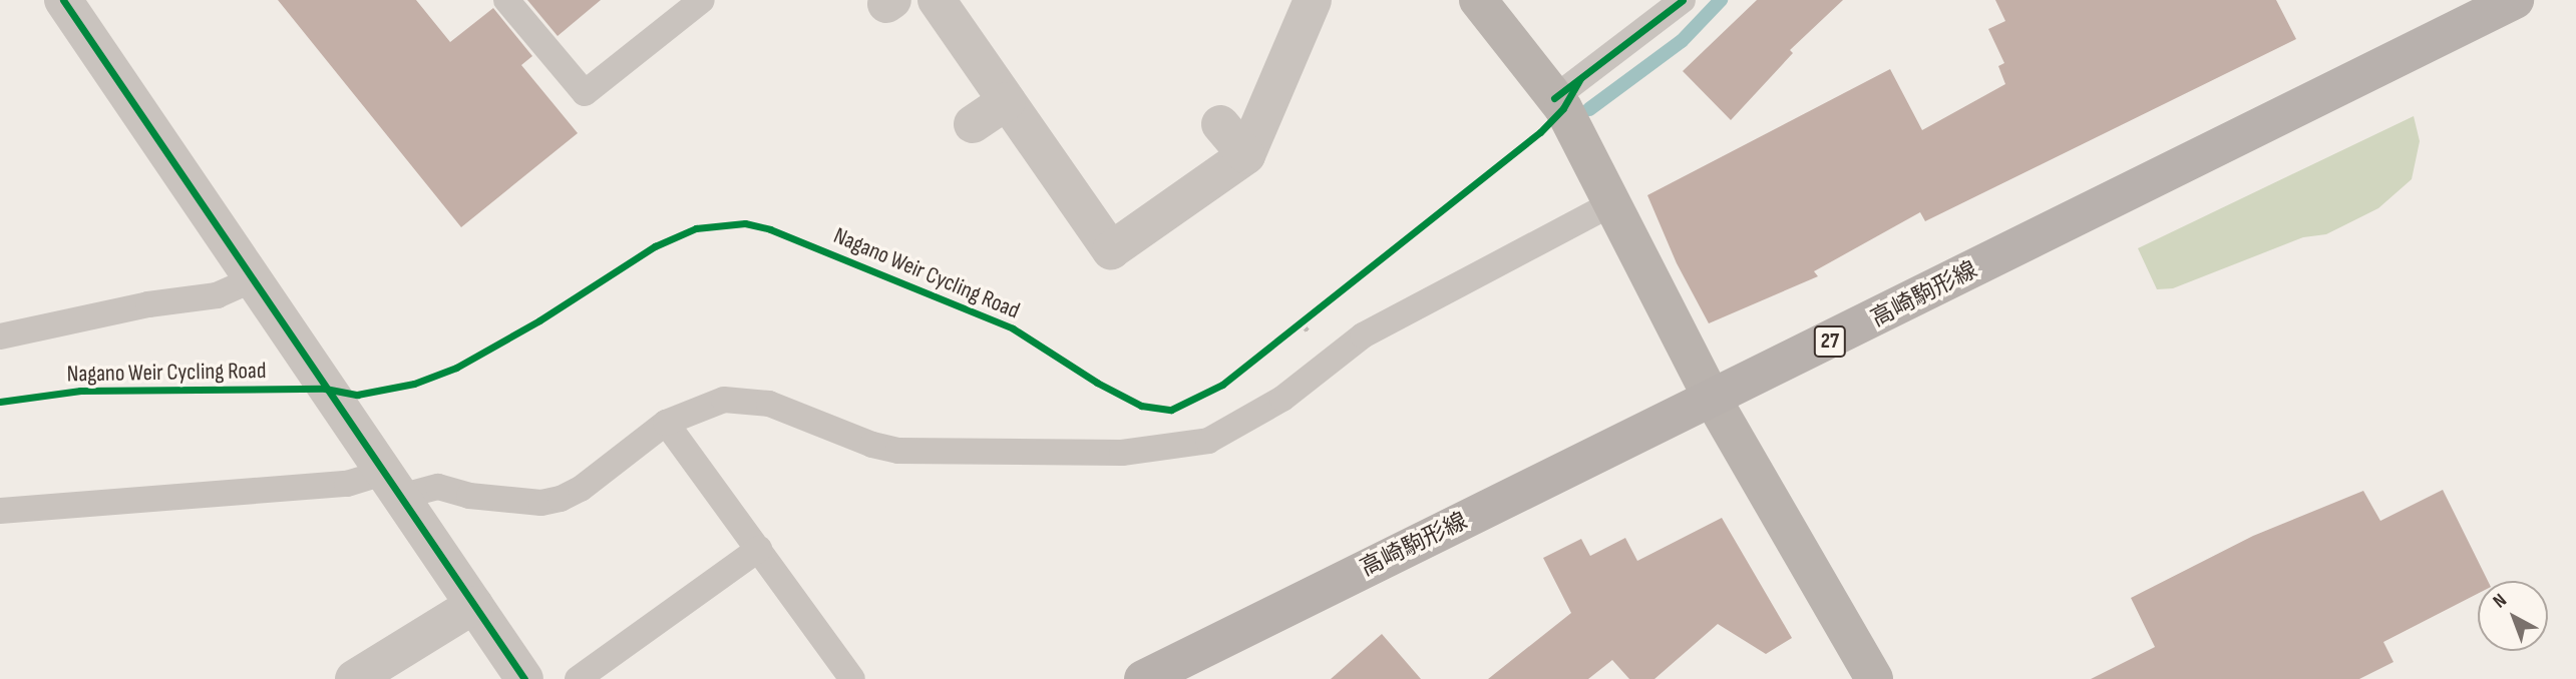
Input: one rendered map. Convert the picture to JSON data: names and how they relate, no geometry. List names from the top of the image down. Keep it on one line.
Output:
{"streets":{"main road":["高崎駒形線","27"],"cycle path":["Nagano Weir Cycling Road"]},"north":"top left"}
